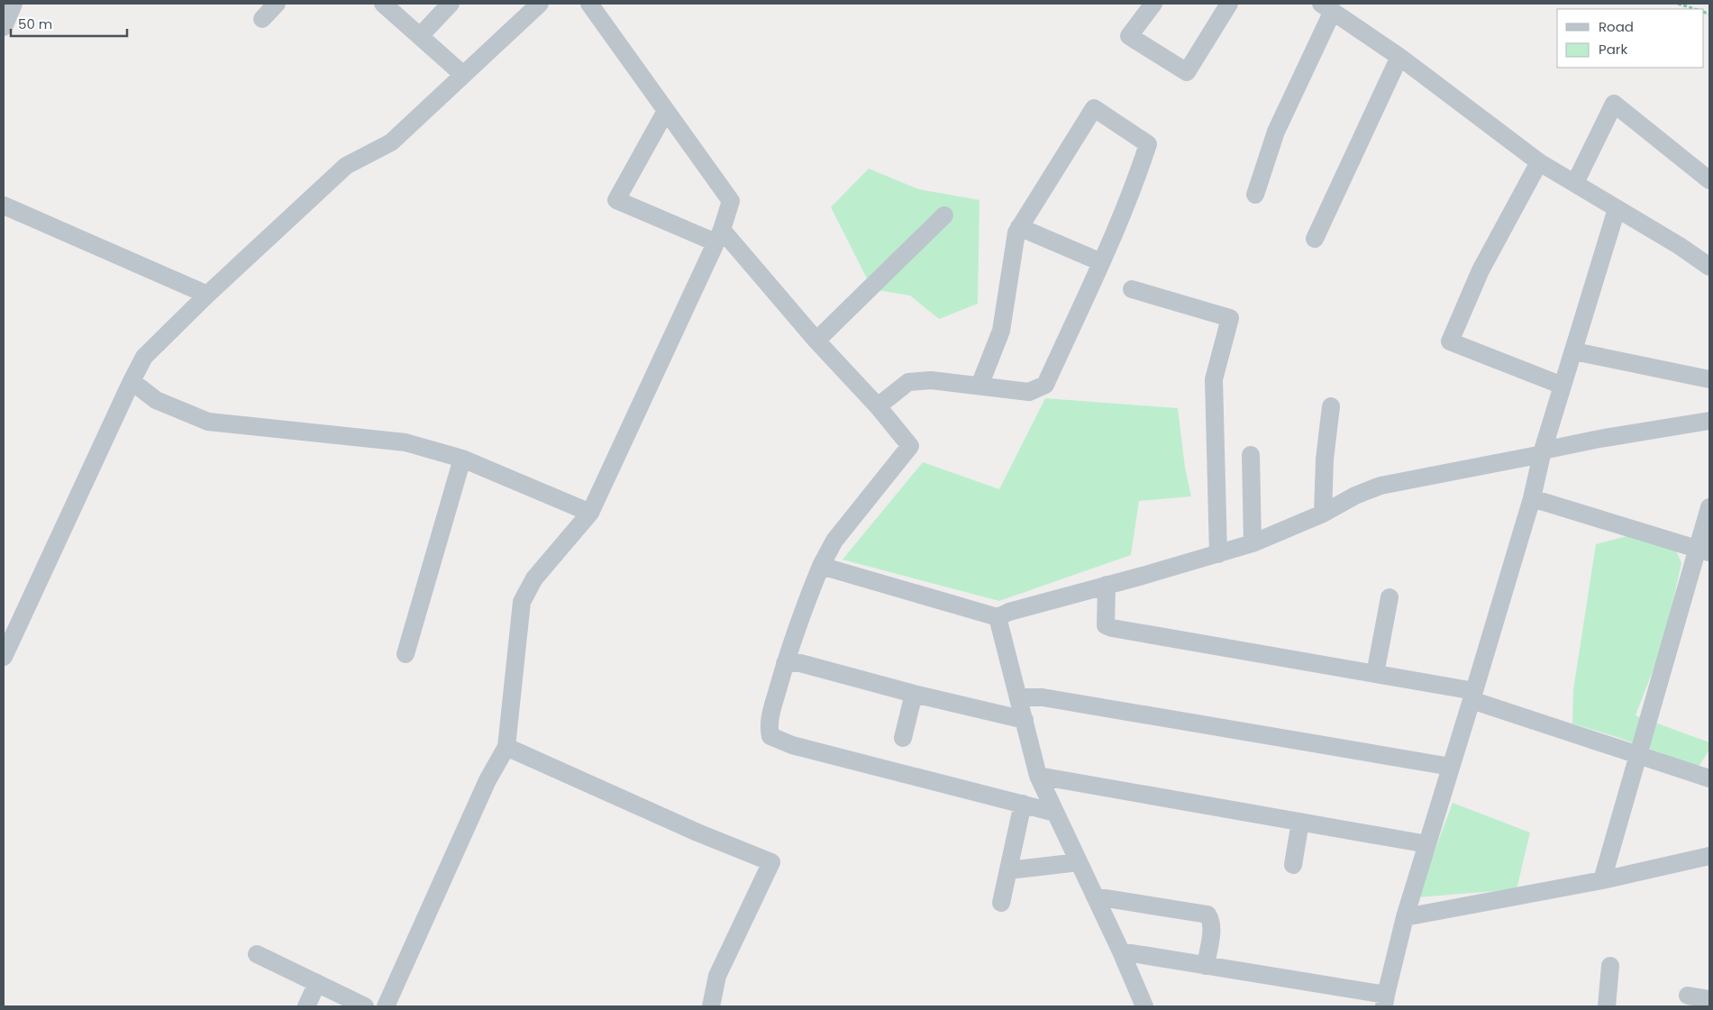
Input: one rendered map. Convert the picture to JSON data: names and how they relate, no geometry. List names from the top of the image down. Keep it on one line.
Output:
{"legend":["Road","Park"],"scale_bar":"50 m"}
